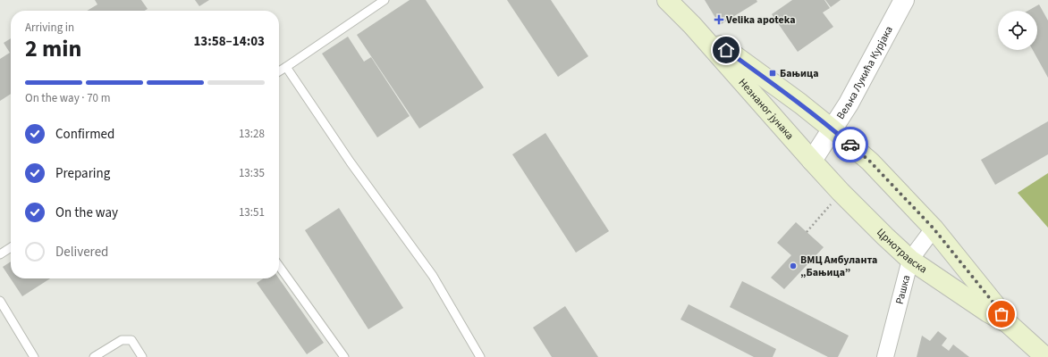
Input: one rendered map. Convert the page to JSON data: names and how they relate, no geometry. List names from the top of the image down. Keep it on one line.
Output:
{"streets":{"main road":["Незнаног јунака","Црнотравска"],"street":["Вељка Лукића Курјака","Рашка"]},"crossings":[["Вељка Лукића Курјака","Незнаног јунака"],["Вељка Лукића Курјака","Црнотравска"],["Незнаног јунака","Црнотравска"],["Црнотравска","Рашка"]],"places":{"health":["Velika apoteka"],"transit":["Бањица"],"other":["ВМЦ Амбуланта „Бањица”"]},"page":{"heading":["2 min","Arriving in","13:58–14:03"],"bar":"On the way · 70 m","list":[["Confirmed","13:28"],["Preparing","13:35"],["On the way","13:51"],"Delivered"]}}
